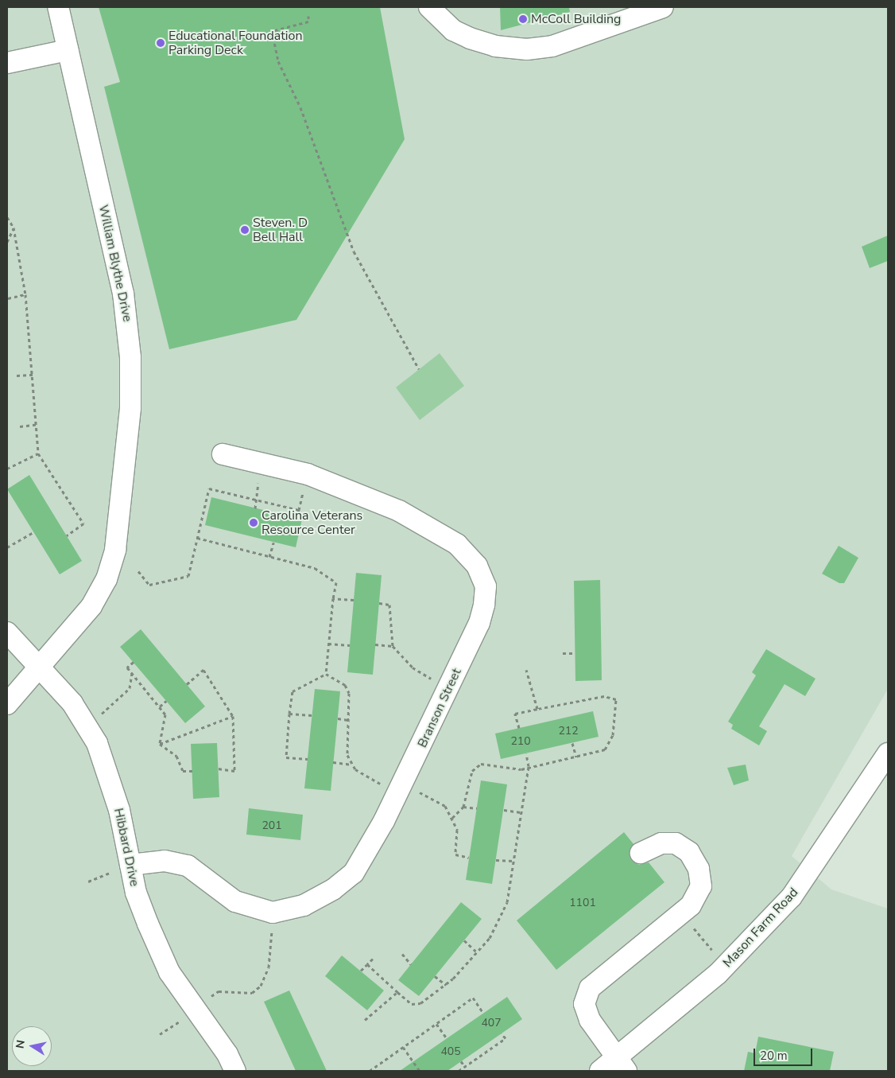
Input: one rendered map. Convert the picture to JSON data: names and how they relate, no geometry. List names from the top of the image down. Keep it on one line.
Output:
{"streets":{"street":["William Blythe Drive","Branson Street","Hibbard Drive","Mason Farm Road"]},"crossings":[["William Blythe Drive","Hibbard Drive"],["Branson Street","Hibbard Drive"]],"places":["McColl Building","Educational Foundation Parking Deck","Steven. D Bell Hall","Carolina Veterans Resource Center"],"house_numbers":["212","210","201","1101","407","405"],"scale_bar":"20 m","north":"left"}
